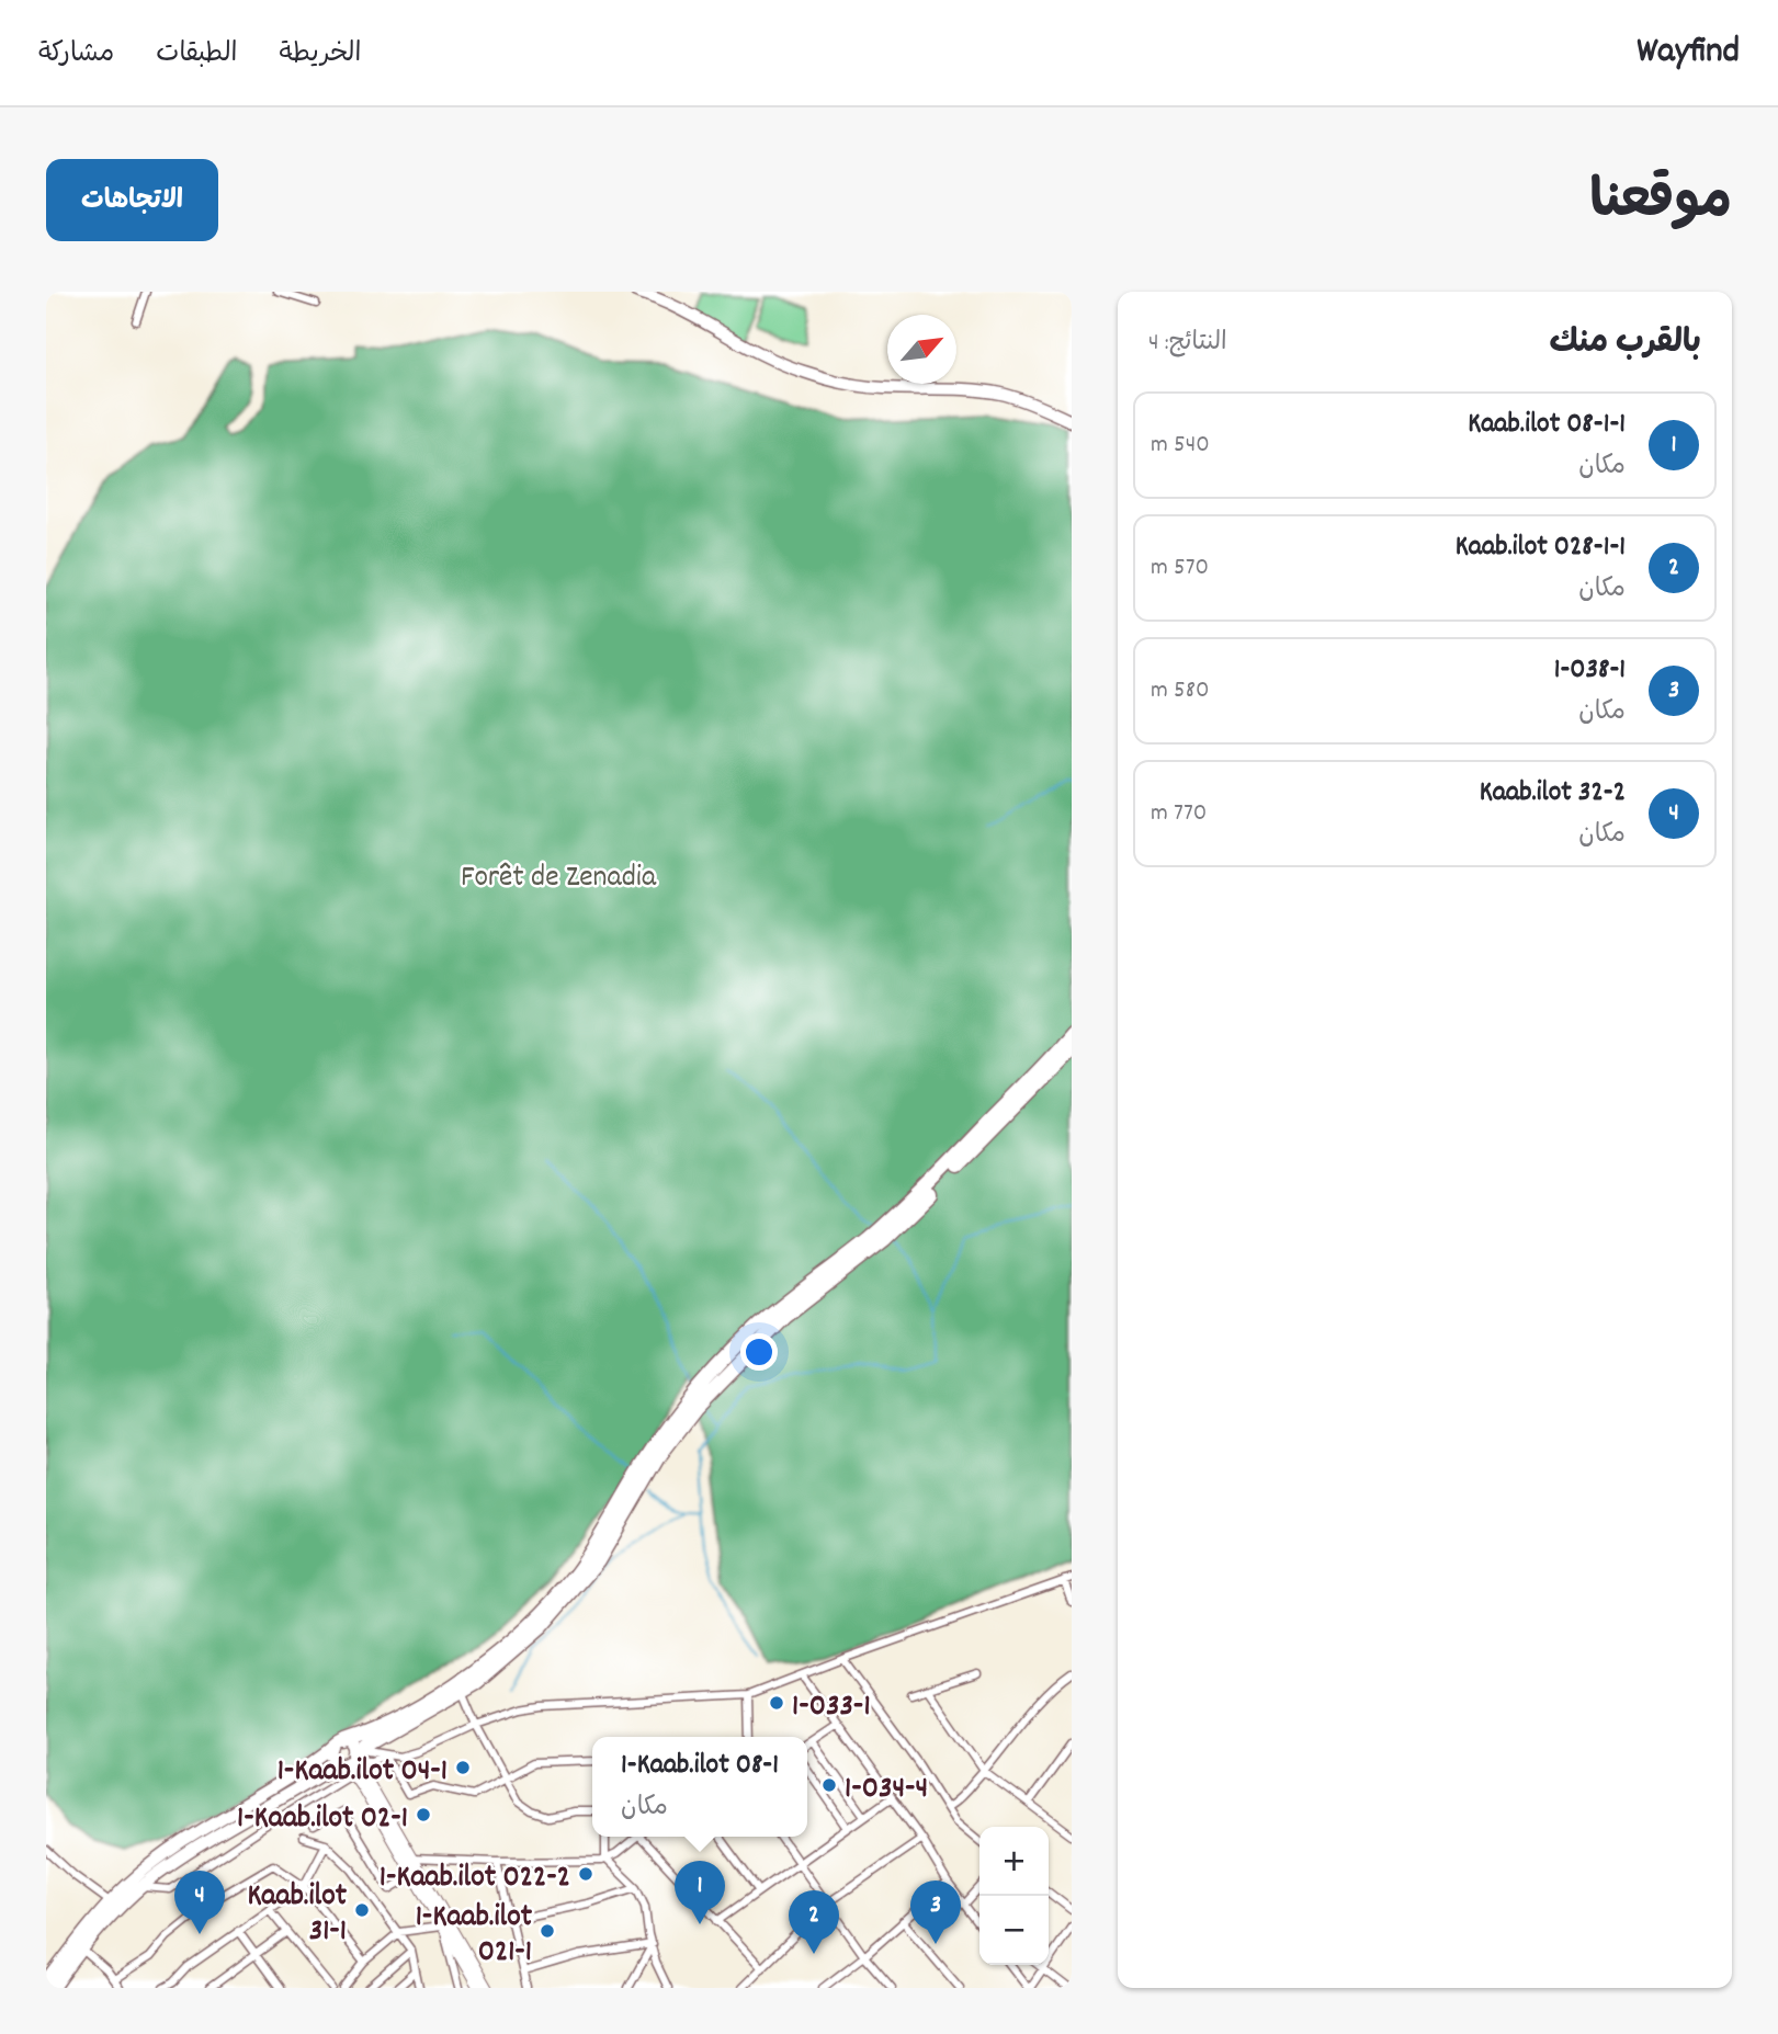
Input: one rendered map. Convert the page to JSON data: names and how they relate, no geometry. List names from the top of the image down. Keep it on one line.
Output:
{"parks":["Forêt de Zenadia"],"places":["1-033-1","1-Kaab.ilot 04-1","1-034-4","1-Kaab.ilot 02-1","1-Kaab.ilot 022-2","Kaab.ilot 31-1","1-Kaab.ilot 021-1"],"north":"top right","page":{"header":"Wayfind","nav":["الخريطة","الطبقات","مشاركة"],"title":"موقعنا","buttons":"الاتجاهات","heading":["بالقرب منك","النتائج: 4"],"list":[{"mark":"1","name":"1-Kaab.ilot 08-1","note":"مكان","value":"540 m"},{"mark":"2","name":"1-Kaab.ilot 028-1","note":"مكان","value":"570 m"},{"mark":"3","name":"1-038-1","note":"مكان","value":"580 m"},{"mark":"4","name":"Kaab.ilot 32-2","note":"مكان","value":"770 m"}],"popup":["1-Kaab.ilot 08-1","مكان"],"map_buttons":["+","−"],"pins":["1","4","3","2"]}}
